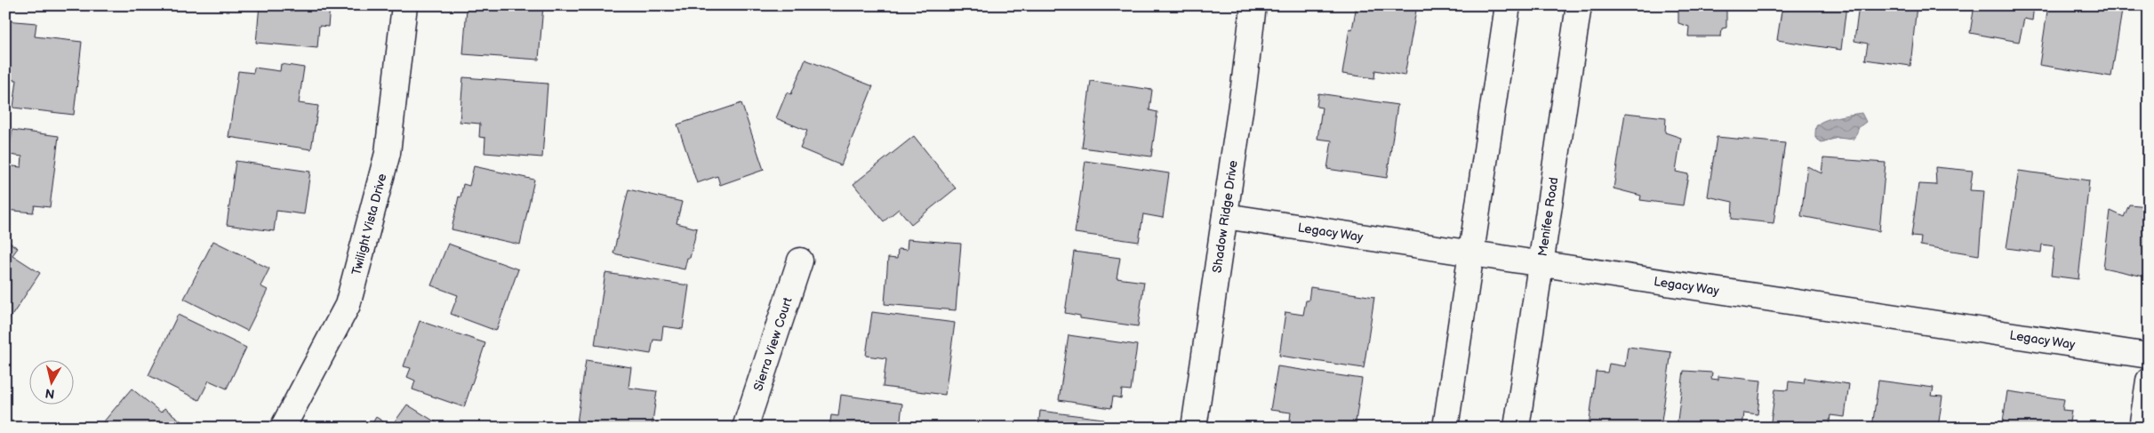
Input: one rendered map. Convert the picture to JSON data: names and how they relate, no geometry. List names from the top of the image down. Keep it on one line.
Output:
{"streets":{"street":["Shadow Ridge Drive","Menifee Road","Twilight Vista Drive","Legacy Way","Sierra View Court"]},"crossings":[["Shadow Ridge Drive","Legacy Way"],["Menifee Road","Legacy Way"]],"north":"bottom"}
